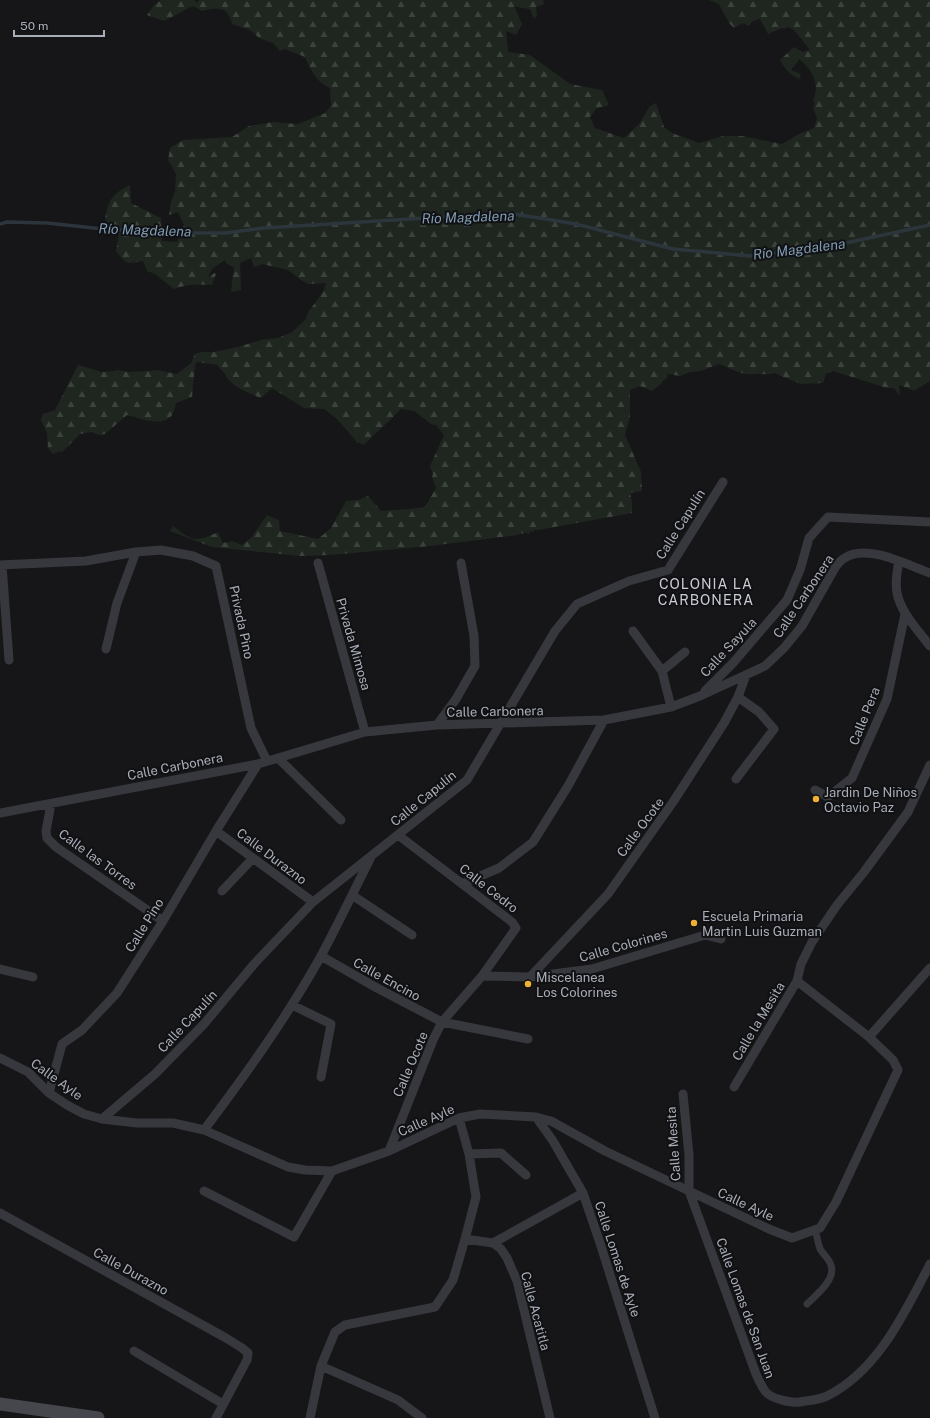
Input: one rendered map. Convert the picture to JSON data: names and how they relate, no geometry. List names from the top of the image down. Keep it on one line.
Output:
{"streets":{"street":["Calle Capulín","Calle Carbonera","Privada Pino","Privada Mimosa","Calle Sayula","Calle Pera","Calle Ocote","Calle Durazno","Calle las Torres","Calle Cedro","Calle Pino","Calle Colorines","Calle Encino","Calle la Mesita","Calle Ayle","Calle Mesita","Calle Lomas de Ayle","Calle Lomas de San Juan","Calle Acatitla"]},"crossings":[["Calle Capulín","Calle Carbonera"],["Calle Capulín","Calle Durazno"],["Calle Capulín","Calle Cedro"],["Calle Capulín","Calle Ayle"],["Calle Carbonera","Privada Pino"],["Calle Carbonera","Privada Mimosa"],["Calle Carbonera","Calle Sayula"],["Calle Carbonera","Calle Ocote"],["Calle Carbonera","Calle las Torres"],["Calle Carbonera","Calle Pino"],["Privada Pino","Calle Pino"],["Calle Ocote","Calle Cedro"],["Calle Ocote","Calle Colorines"],["Calle Ocote","Calle Encino"],["Calle Ocote","Calle Ayle"],["Calle Durazno","Calle Pino"],["Calle las Torres","Calle Pino"],["Calle Cedro","Calle Colorines"],["Calle Pino","Calle Ayle"],["Calle Ayle","Calle Mesita"],["Calle Ayle","Calle Lomas de Ayle"],["Calle Ayle","Calle Lomas de San Juan"],["Calle Mesita","Calle Lomas de San Juan"]],"districts":["COLONIA LA CARBONERA"],"water":["Río Magdalena"],"places":["Jardin De Niños Octavio Paz","Escuela Primaria Martin Luis Guzman","Miscelanea Los Colorines"],"scale_bar":"50 m"}
